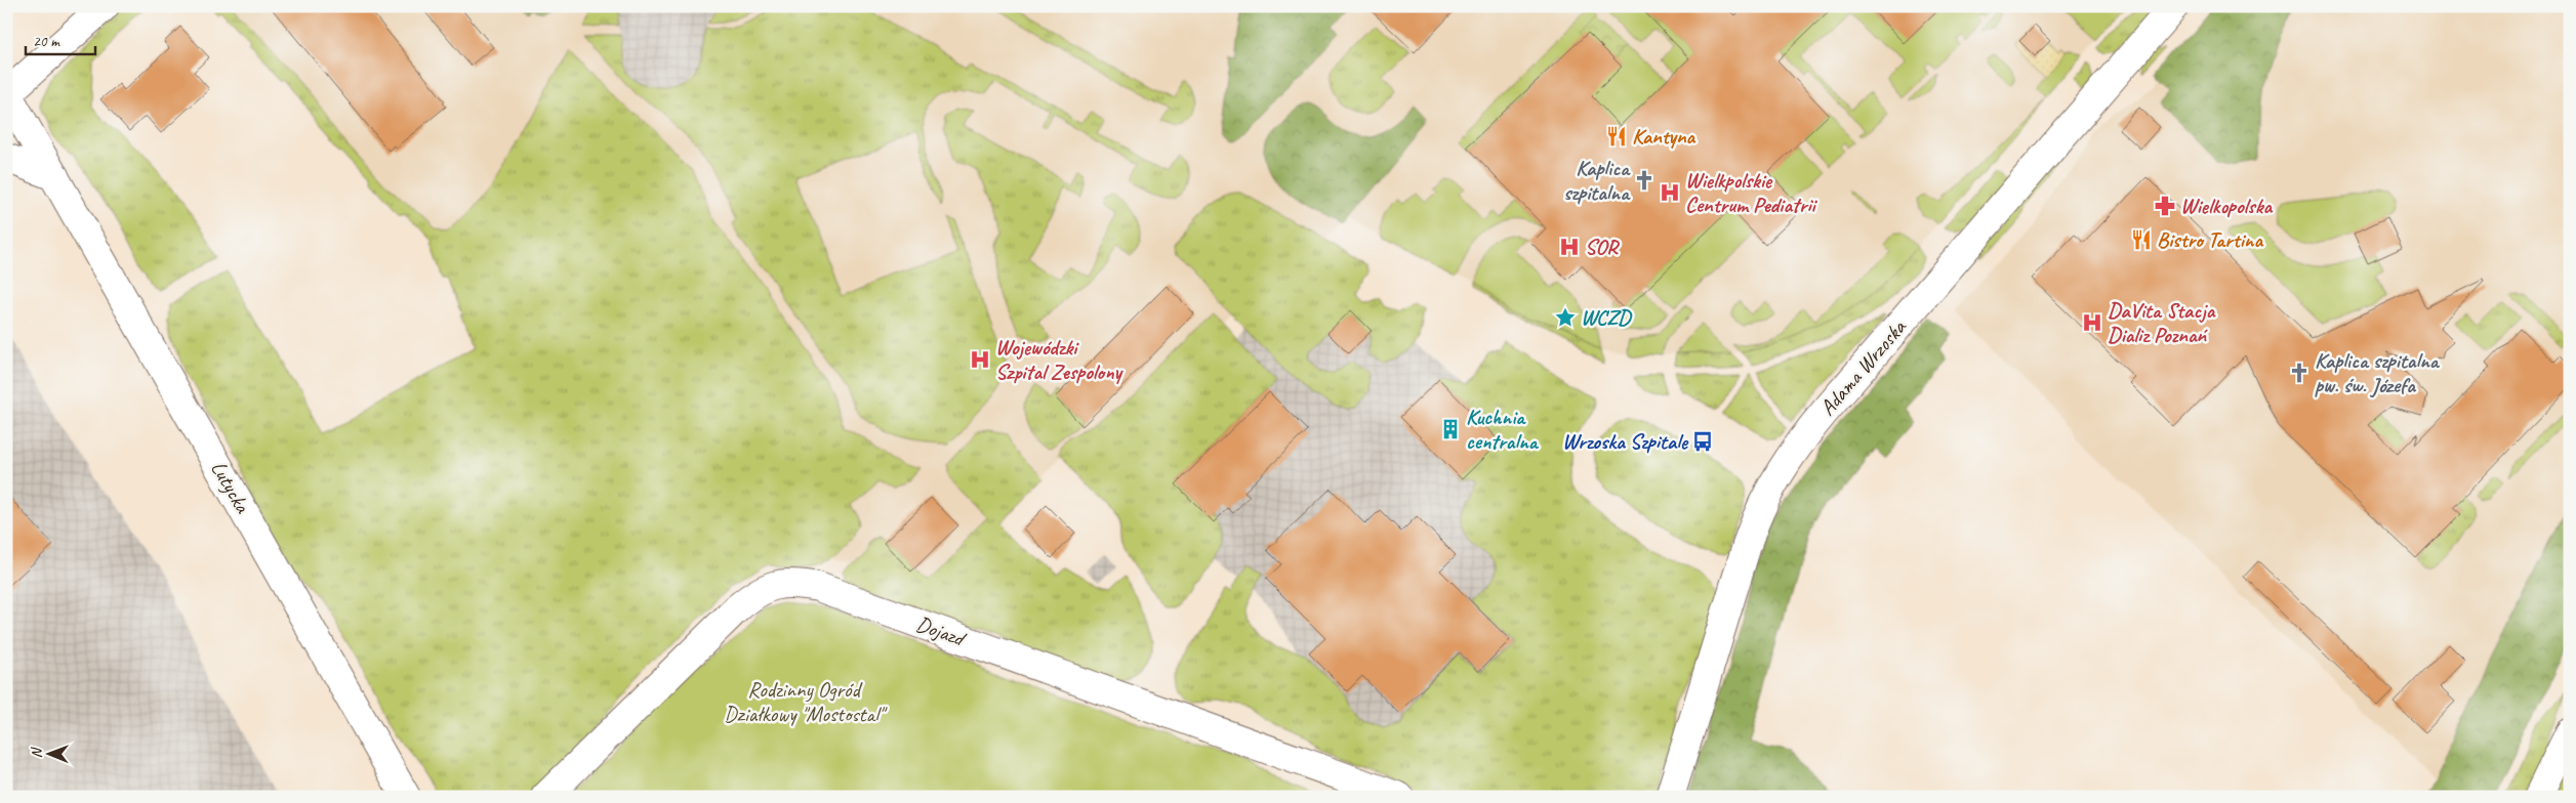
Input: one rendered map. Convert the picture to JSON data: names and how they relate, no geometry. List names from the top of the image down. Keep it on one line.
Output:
{"streets":{"street":["Adama Wrzoska","Lutycka","Dojazd"]},"parks":["Rodzinny Ogród Działkowy \"Mostostal\""],"places":{"restaurant":["Kantyna","Bistro Tartina"],"church":["Kaplica szpitalna","Kaplica szpitalna pw. św. Józefa"],"hospital":["Wielkpolskie Centrum Pediatrii","SOR","DaVita Stacja Dializ Poznań","Wojewódzki Szpital Zespolony"],"pharmacy":["Wielkopolska"],"place":["WCZD"],"building":["Kuchnia centralna"],"bus stop":["Wrzoska Szpitale"]},"scale_bar":"20 m","north":"left"}
